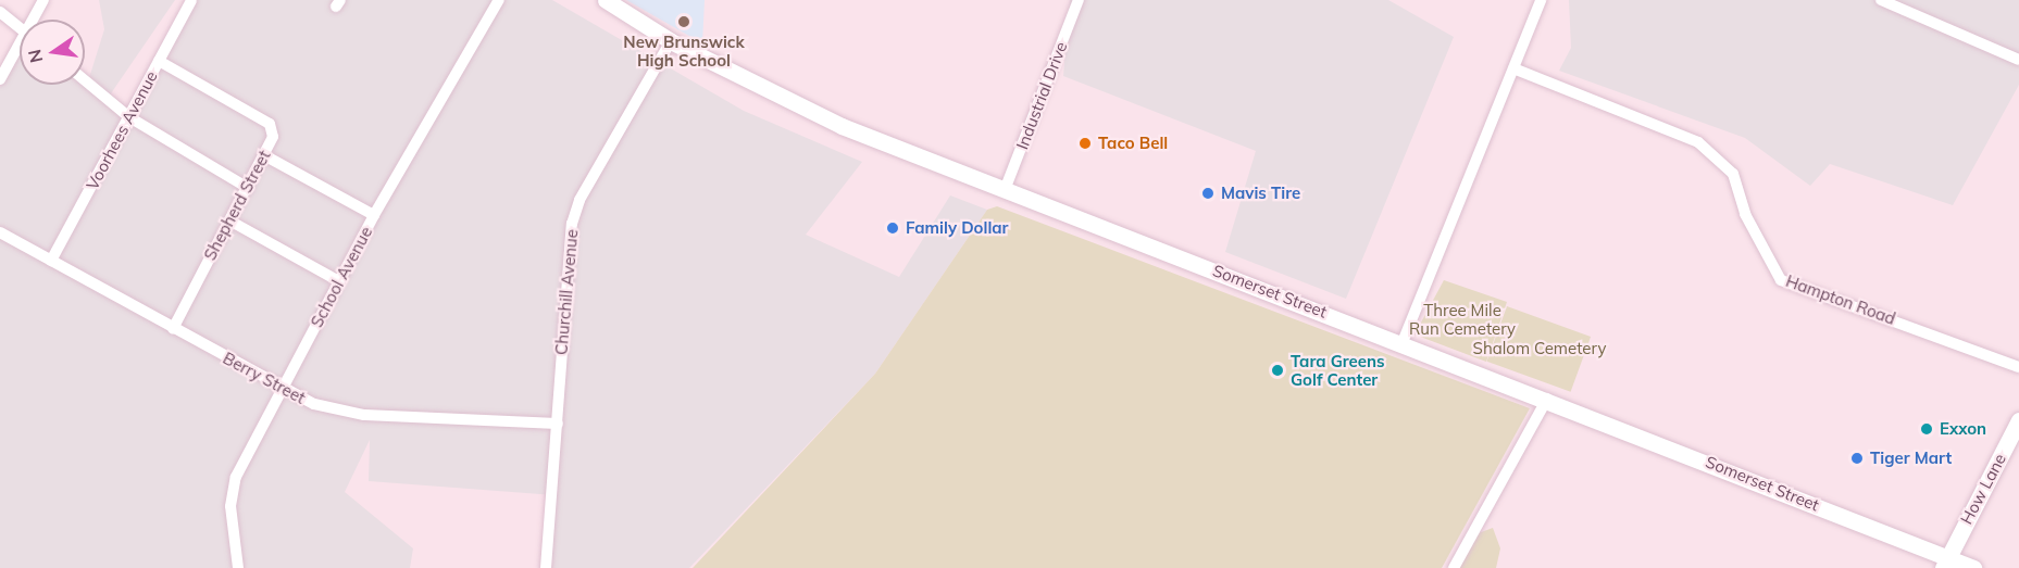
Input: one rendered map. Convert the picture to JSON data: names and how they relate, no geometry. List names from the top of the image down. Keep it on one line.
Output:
{"streets":{"main road":["Somerset Street","How Lane"],"street":["Industrial Drive","Voorhees Avenue","Shepherd Street","School Avenue","Churchill Avenue","Hampton Road","Berry Street"]},"crossings":[["Industrial Drive","Somerset Street"],["Voorhees Avenue","Shepherd Street"],["Voorhees Avenue","Berry Street"],["Shepherd Street","Berry Street"],["School Avenue","Berry Street"],["Somerset Street","Churchill Avenue"],["Somerset Street","How Lane"],["Churchill Avenue","Berry Street"]],"parks":["Three Mile Run Cemetery","Shalom Cemetery"],"places":["New Brunswick High School","Taco Bell","Mavis Tire","Family Dollar","Tara Greens Golf Center","Exxon","Tiger Mart"],"north":"left"}
